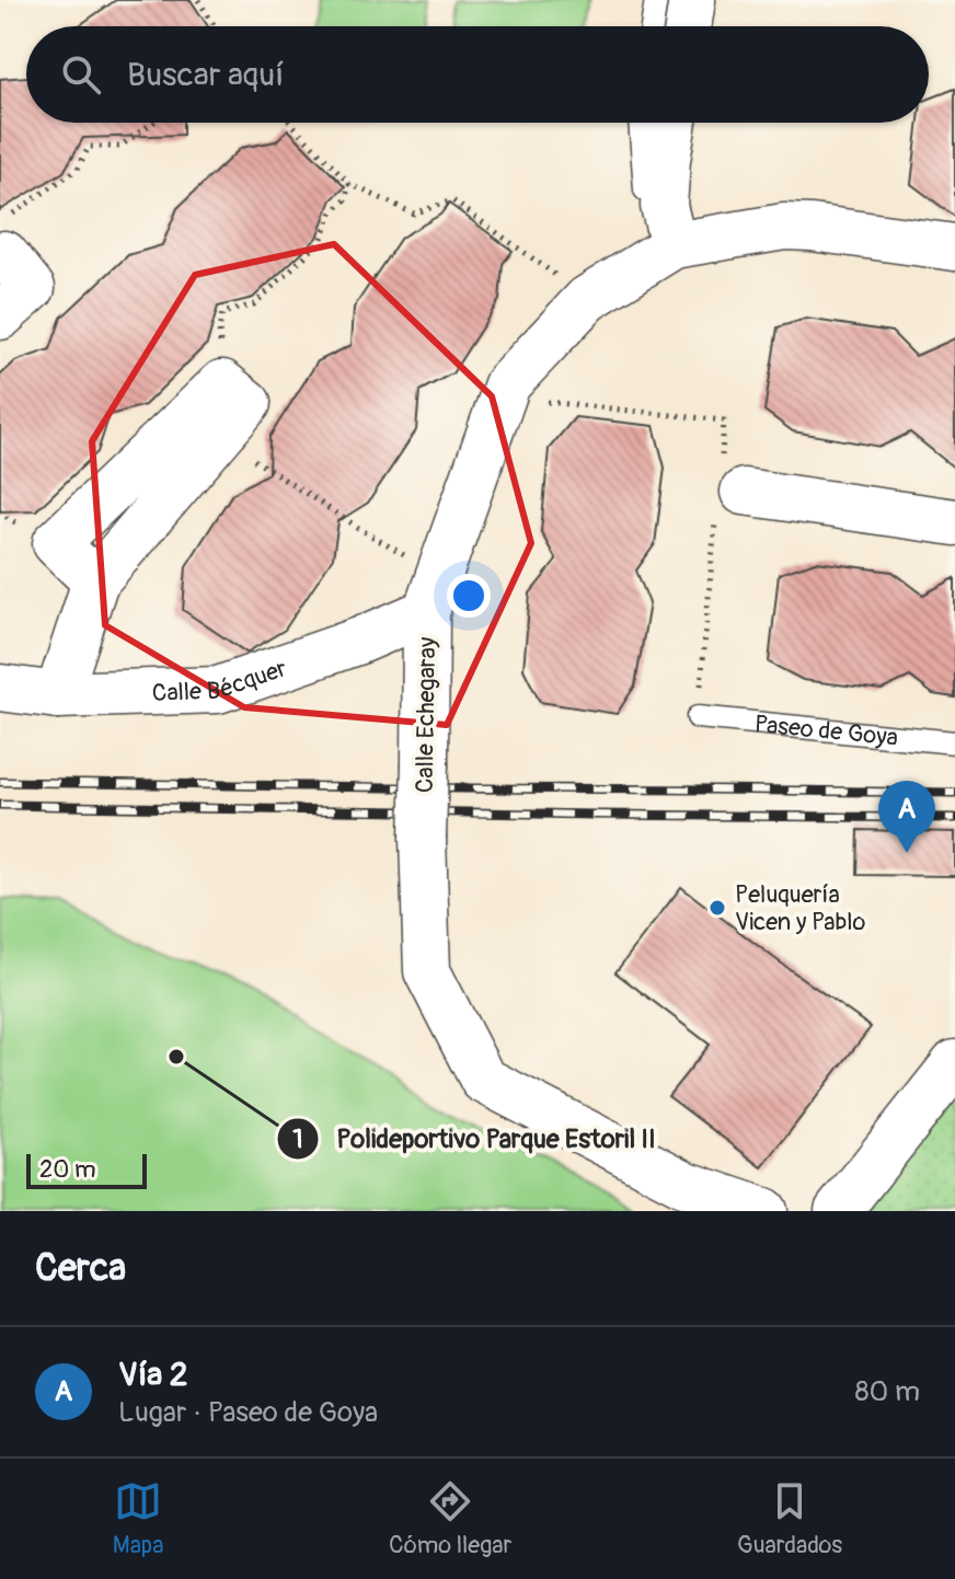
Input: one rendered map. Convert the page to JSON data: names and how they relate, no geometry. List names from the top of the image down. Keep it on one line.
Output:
{"streets":{"street":["Calle Bécquer","Calle Echegaray"],"lane":["Paseo de Goya"]},"crossings":[["Calle Bécquer","Calle Echegaray"]],"places":["Peluquería Vicen y Pablo","Polideportivo Parque Estoril II"],"scale_bar":"20 m","page":{"search":"Buscar aquí","pins":"A","scale":"20 m","heading":"Cerca","list":[{"mark":"A","name":"Vía 2","note":"Lugar · Paseo de Goya","value":"80 m"}],"nav":["Mapa","Cómo llegar","Guardados"]}}
